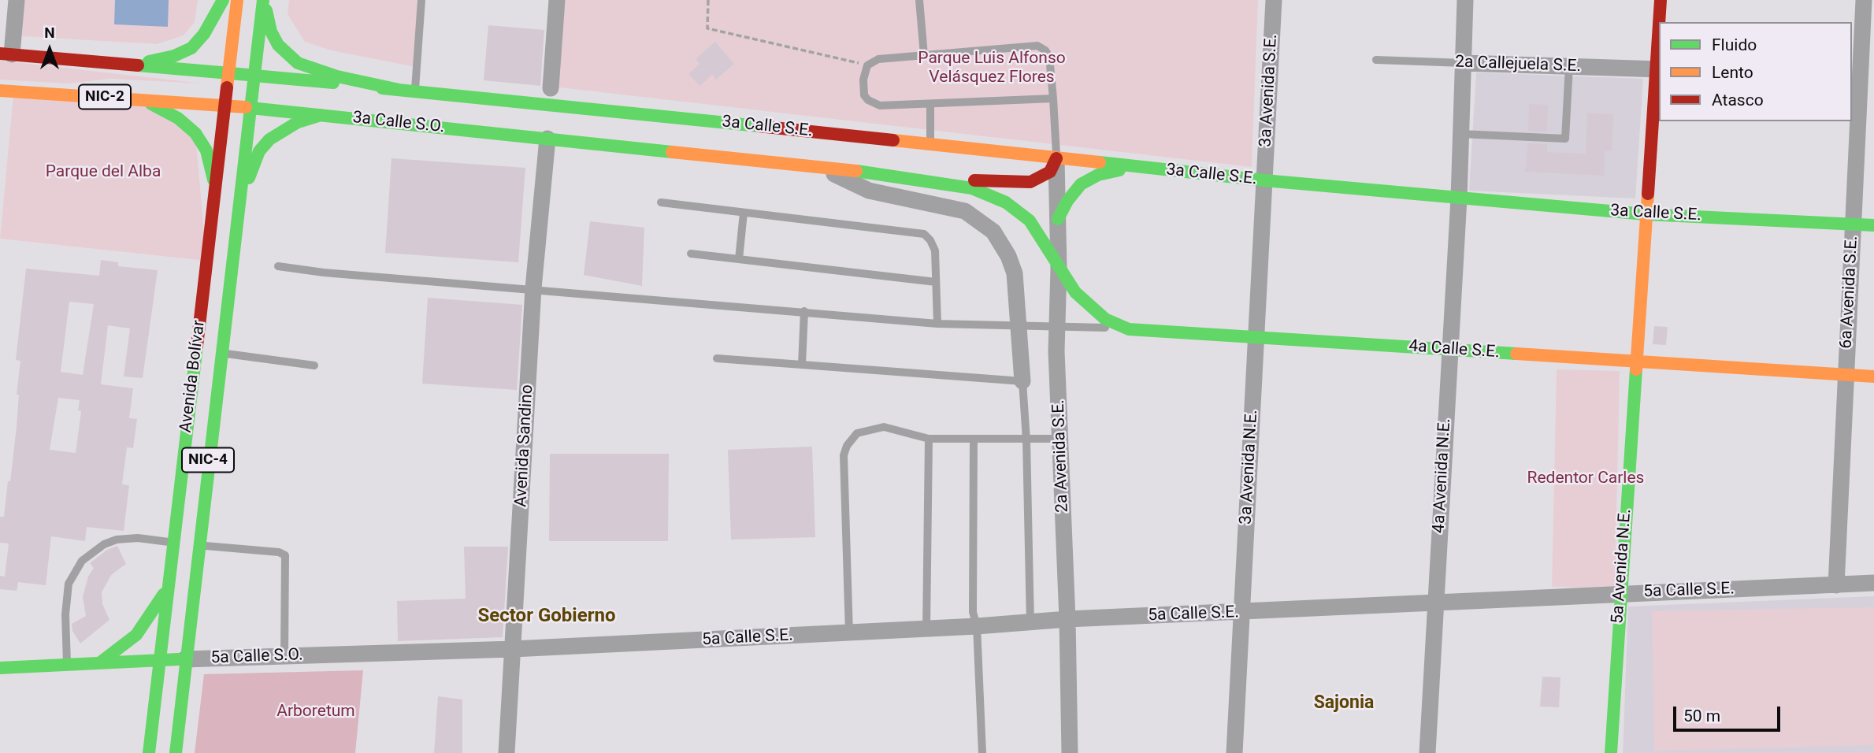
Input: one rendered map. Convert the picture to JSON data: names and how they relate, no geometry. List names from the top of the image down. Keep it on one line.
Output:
{"streets":{"main road":["NIC-2","3a Calle S.O.","3a Calle S.E.","4a Calle S.E.","Avenida Bolívar","NIC-4","5a Avenida N.E.","5a Calle S.O."],"street":["2a Callejuela S.E.","3a Avenida S.E.","6a Avenida S.E.","Avenida Sandino","2a Avenida S.E.","3a Avenida N.E.","4a Avenida N.E.","5a Calle S.E."]},"crossings":[["2a Callejuela S.E.","4a Avenida N.E."],["2a Callejuela S.E.","5a Avenida N.E."],["3a Avenida S.E.","3a Calle S.E."],["3a Avenida S.E.","3a Avenida N.E."],["NIC-2","3a Calle S.O."],["NIC-2","Avenida Bolívar"],["NIC-2","NIC-4"],["3a Calle S.O.","3a Calle S.E."],["3a Calle S.O.","Avenida Bolívar"],["3a Calle S.O.","Avenida Sandino"],["3a Calle S.O.","NIC-4"],["3a Calle S.E.","6a Avenida S.E."],["3a Calle S.E.","4a Calle S.E."],["3a Calle S.E.","Avenida Sandino"],["3a Calle S.E.","2a Avenida S.E."],["3a Calle S.E.","3a Avenida N.E."],["3a Calle S.E.","4a Avenida N.E."],["3a Calle S.E.","5a Avenida N.E."],["6a Avenida S.E.","4a Calle S.E."],["6a Avenida S.E.","5a Calle S.E."],["4a Calle S.E.","2a Avenida S.E."],["4a Calle S.E.","3a Avenida N.E."],["4a Calle S.E.","4a Avenida N.E."],["4a Calle S.E.","5a Avenida N.E."],["Avenida Bolívar","NIC-4"],["Avenida Bolívar","5a Calle S.O."],["Avenida Sandino","5a Calle S.E."],["Avenida Sandino","5a Calle S.O."],["2a Avenida S.E.","5a Calle S.E."],["3a Avenida N.E.","5a Calle S.E."],["4a Avenida N.E.","5a Calle S.E."],["5a Avenida N.E.","5a Calle S.E."],["5a Calle S.E.","5a Calle S.O."]],"districts":["Sector Gobierno","Sajonia"],"parks":["Parque Luis Alfonso Velásquez Flores","Parque del Alba","Redentor Carles","Arboretum"],"legend":["Fluido","Lento","Atasco"],"scale_bar":"50 m","north":"top"}
